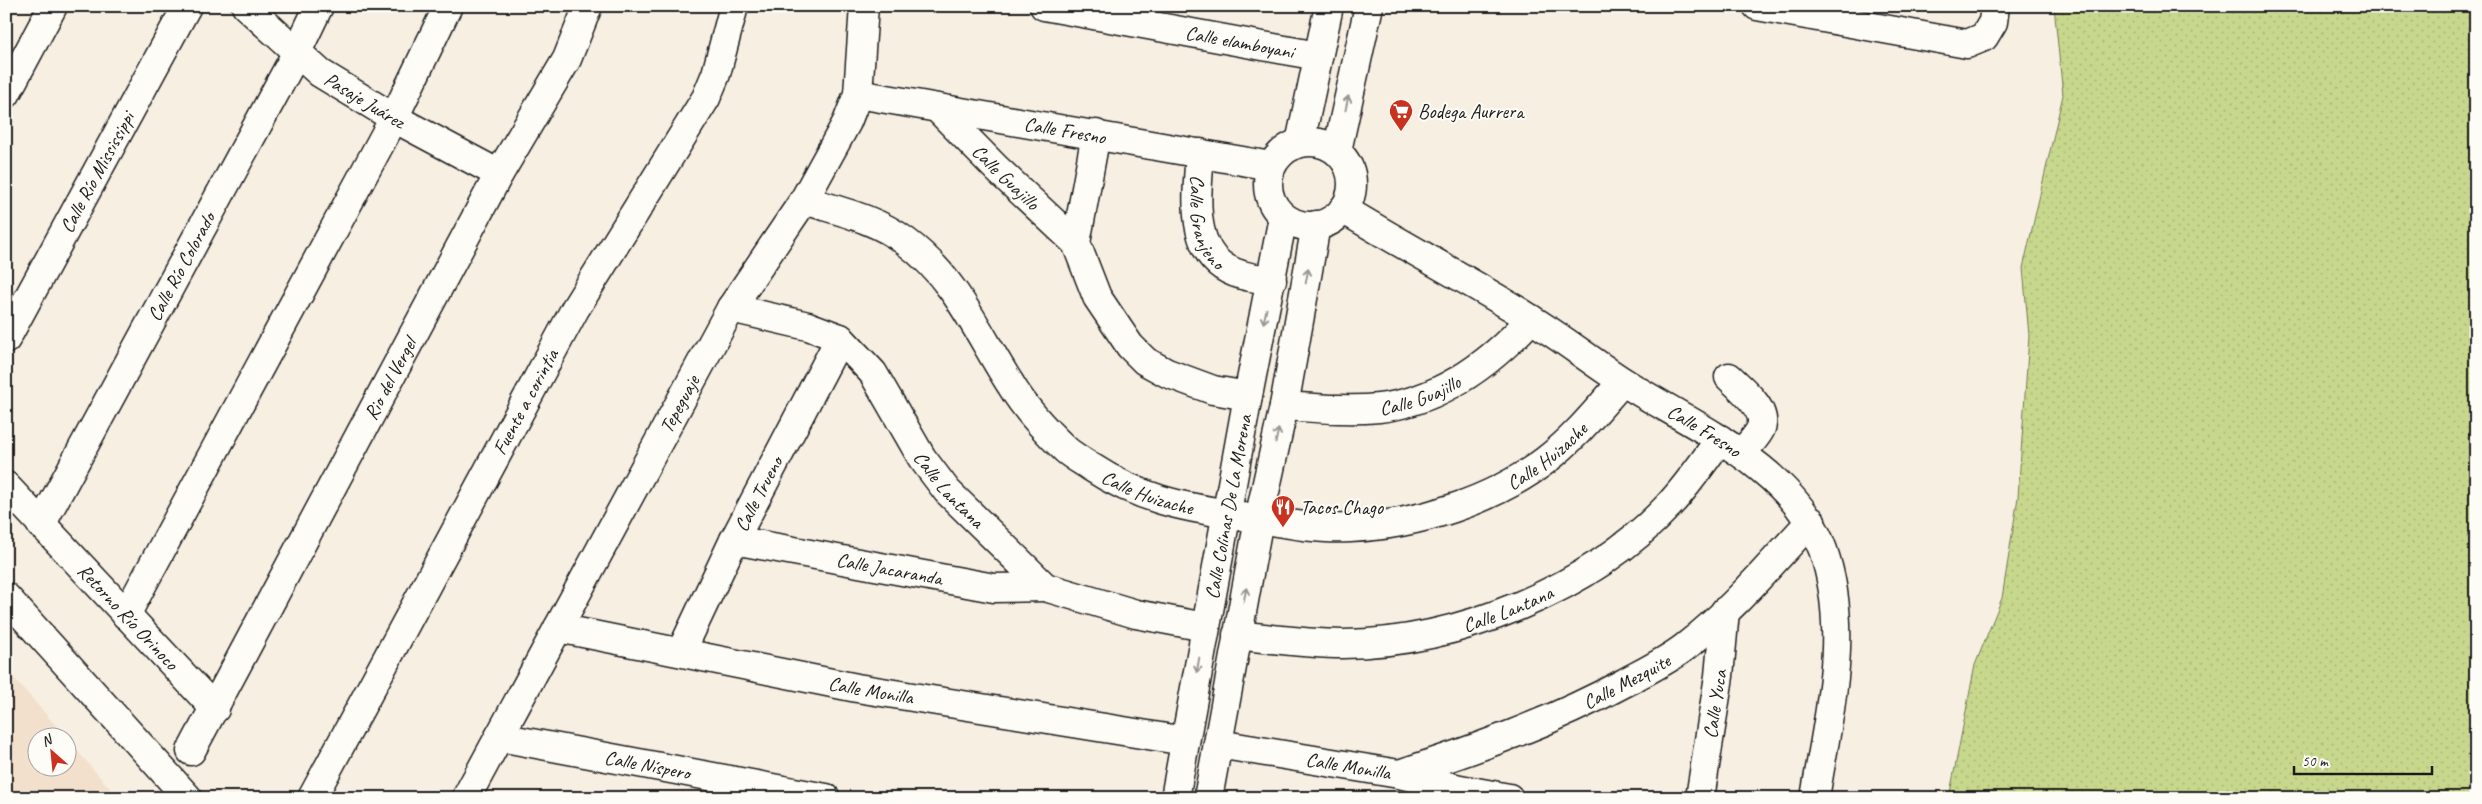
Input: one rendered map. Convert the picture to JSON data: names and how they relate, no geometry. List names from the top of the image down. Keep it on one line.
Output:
{"streets":{"street":["Calle elamboyani","Pasaje Juárez","Calle Fresno","Calle Río Mississippi","Calle Guajillo","Calle Granjeno","Calle Río Colorado","Rio del Vergel","Fuente a corintia","Tepeguaje","Calle Huizache","Calle Lantana","Calle Trueno","Calle Colinas De La Morena","Calle Jacaranda","Retorno Río Orinoco","Calle Mezquite","Calle Monilla","Calle Yuca","Calle Níspero"]},"crossings":[["Pasaje Juárez","Calle Río Colorado"],["Pasaje Juárez","Rio del Vergel"],["Calle Fresno","Calle Guajillo"],["Calle Fresno","Calle Granjeno"],["Calle Fresno","Tepeguaje"],["Calle Fresno","Calle Huizache"],["Calle Fresno","Calle Lantana"],["Calle Fresno","Calle Colinas De La Morena"],["Calle Fresno","Calle Mezquite"],["Calle Guajillo","Calle Colinas De La Morena"],["Calle Granjeno","Calle Colinas De La Morena"],["Calle Río Colorado","Retorno Río Orinoco"],["Rio del Vergel","Retorno Río Orinoco"],["Tepeguaje","Calle Huizache"],["Tepeguaje","Calle Lantana"],["Tepeguaje","Calle Monilla"],["Tepeguaje","Calle Níspero"],["Calle Huizache","Calle Colinas De La Morena"],["Calle Lantana","Calle Trueno"],["Calle Lantana","Calle Colinas De La Morena"],["Calle Lantana","Calle Jacaranda"],["Calle Trueno","Calle Jacaranda"],["Calle Trueno","Calle Monilla"],["Calle Colinas De La Morena","Calle Monilla"],["Calle Mezquite","Calle Monilla"],["Calle Mezquite","Calle Yuca"]],"places":{"supermarket":["Bodega Aurrera"],"restaurant":["Tacos Chago"]},"scale_bar":"50 m","north":"top left"}
